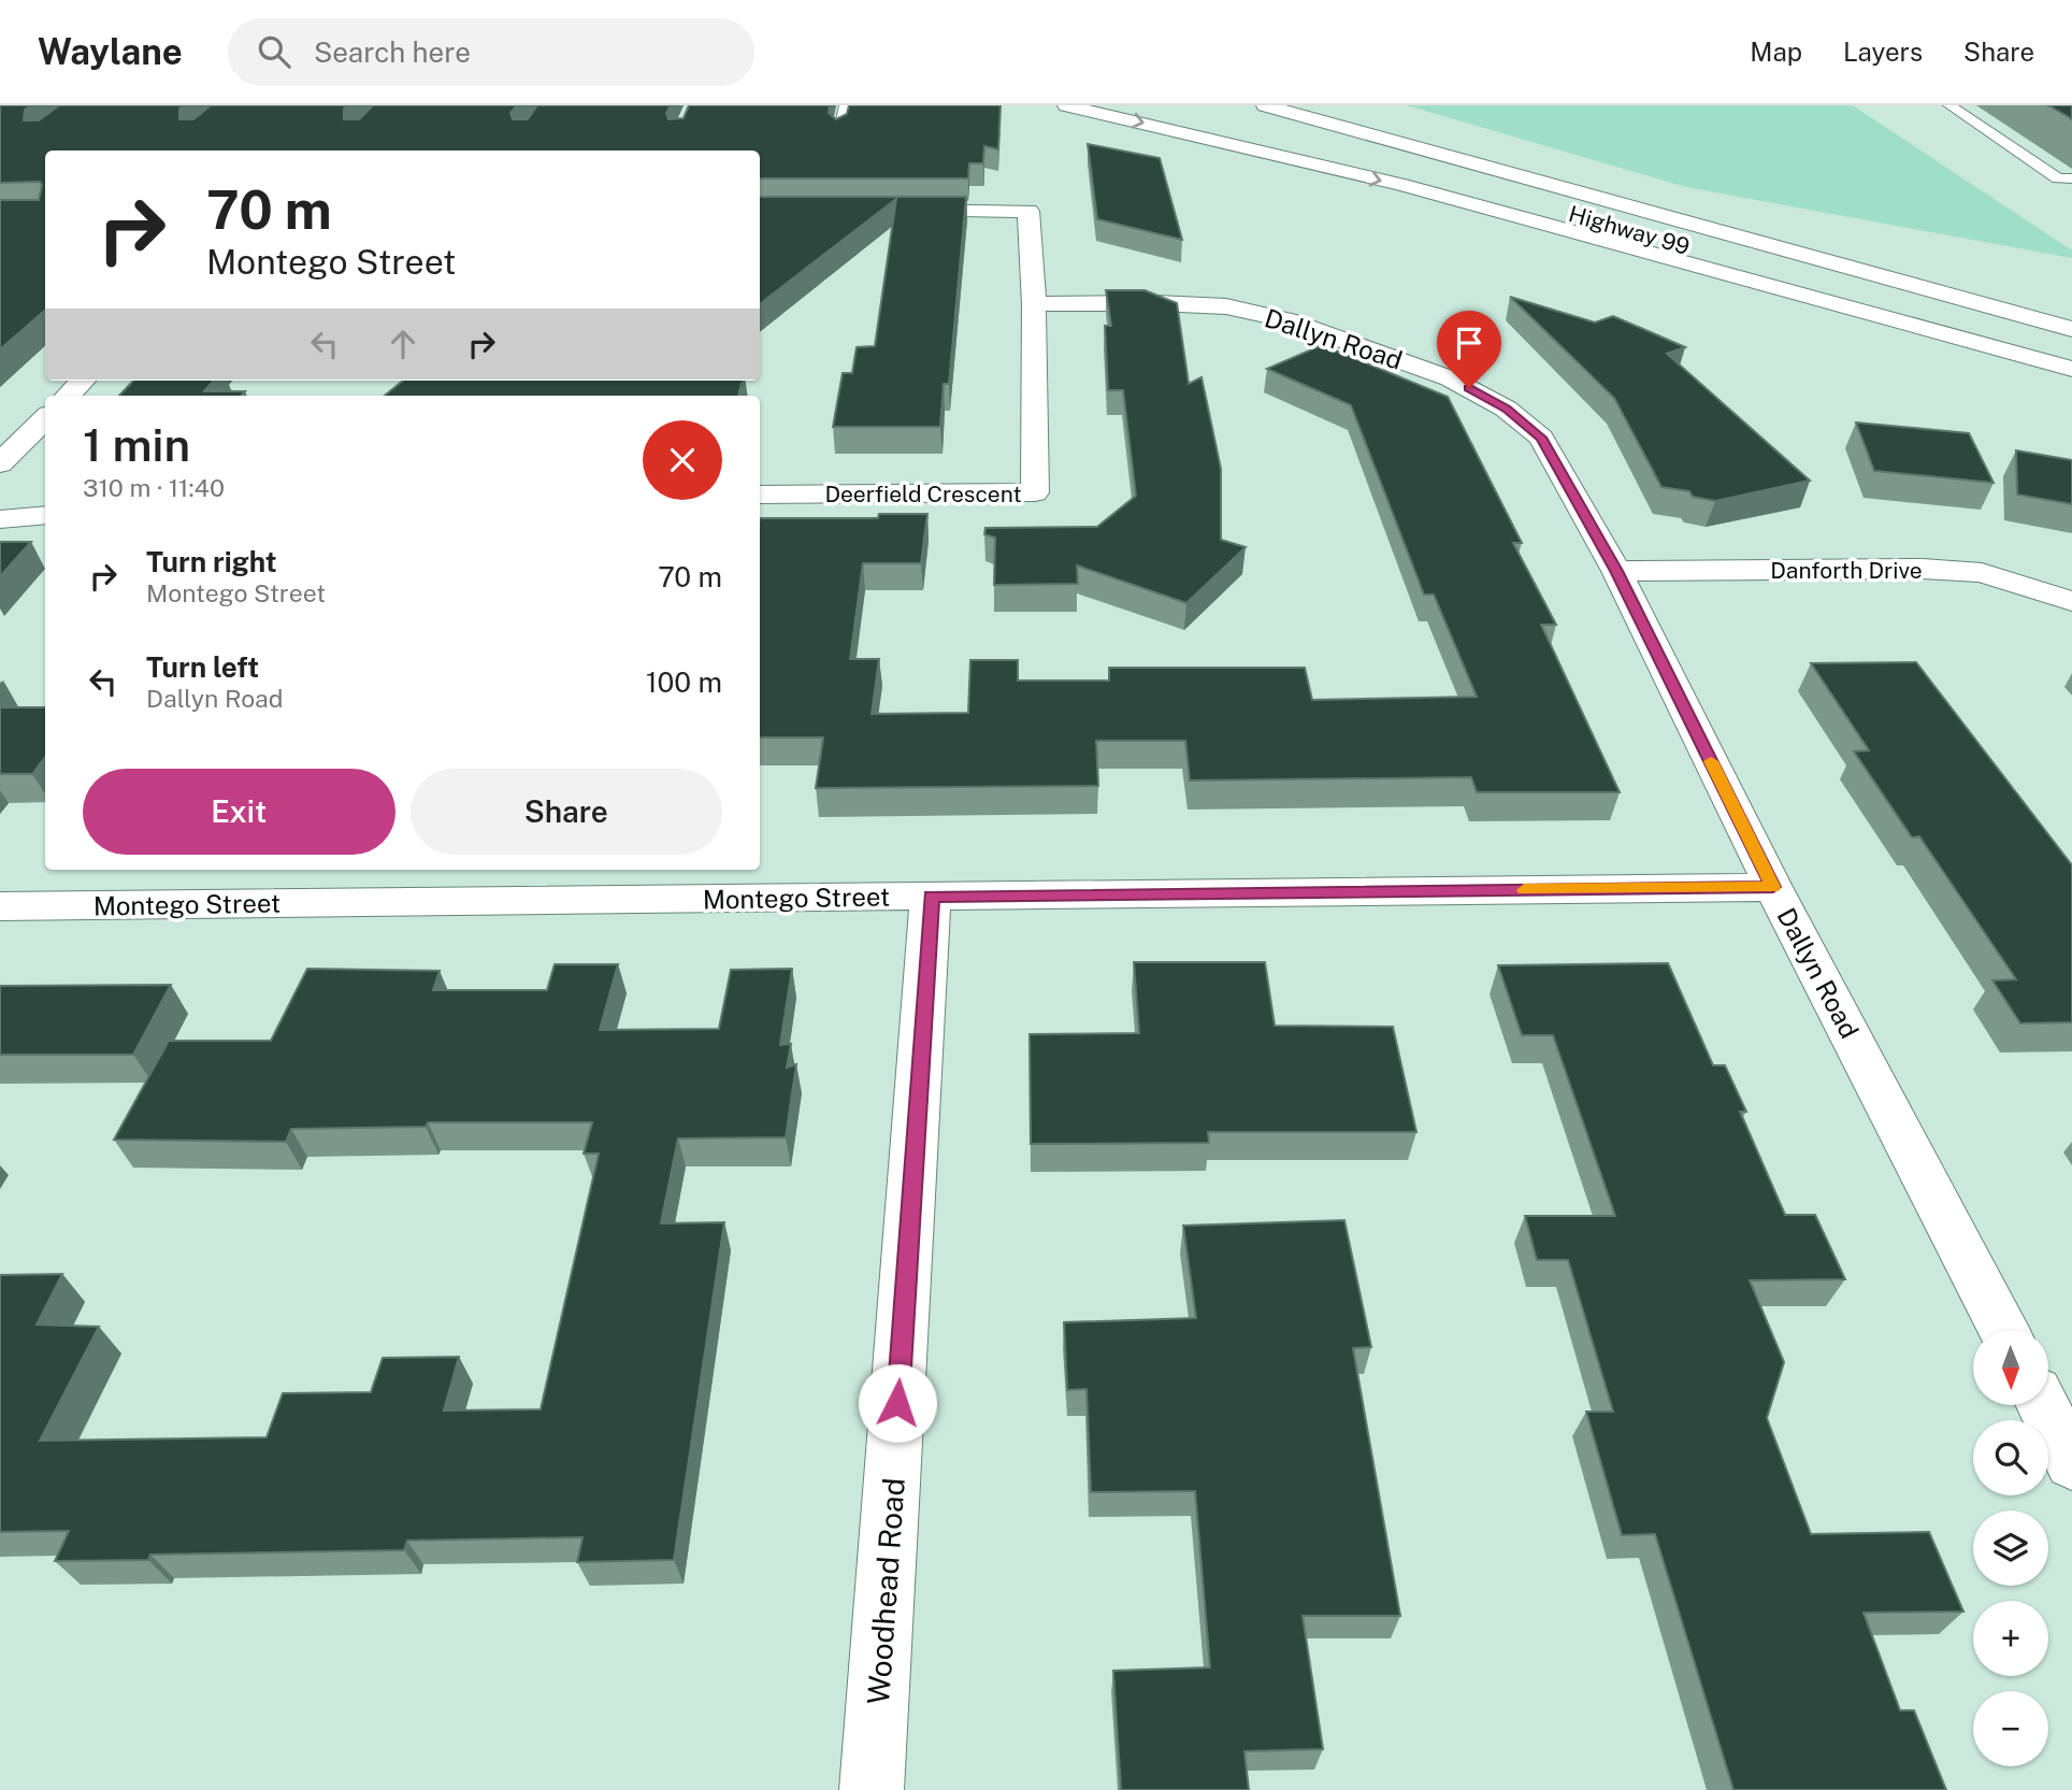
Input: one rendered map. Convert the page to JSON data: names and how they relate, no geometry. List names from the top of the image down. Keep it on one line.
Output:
{"streets":{"main road":["Highway 99","Dallyn Road","Deerfield Crescent","Danforth Drive","Montego Street","Woodhead Road"]},"crossings":[["Dallyn Road","Deerfield Crescent"],["Dallyn Road","Danforth Drive"],["Dallyn Road","Montego Street"],["Montego Street","Woodhead Road"]],"north":"bottom","page":{"header":"Waylane","search":"Search here","nav":["Map","Layers","Share"],"turn":["70 m","Montego Street"],"heading":["1 min","310 m · 11:40"],"list":[{"name":"Turn right","note":"Montego Street","value":"70 m"},{"name":"Turn left","note":"Dallyn Road","value":"100 m"}],"buttons":["Exit","Share"],"map_buttons":["+","−"]}}
